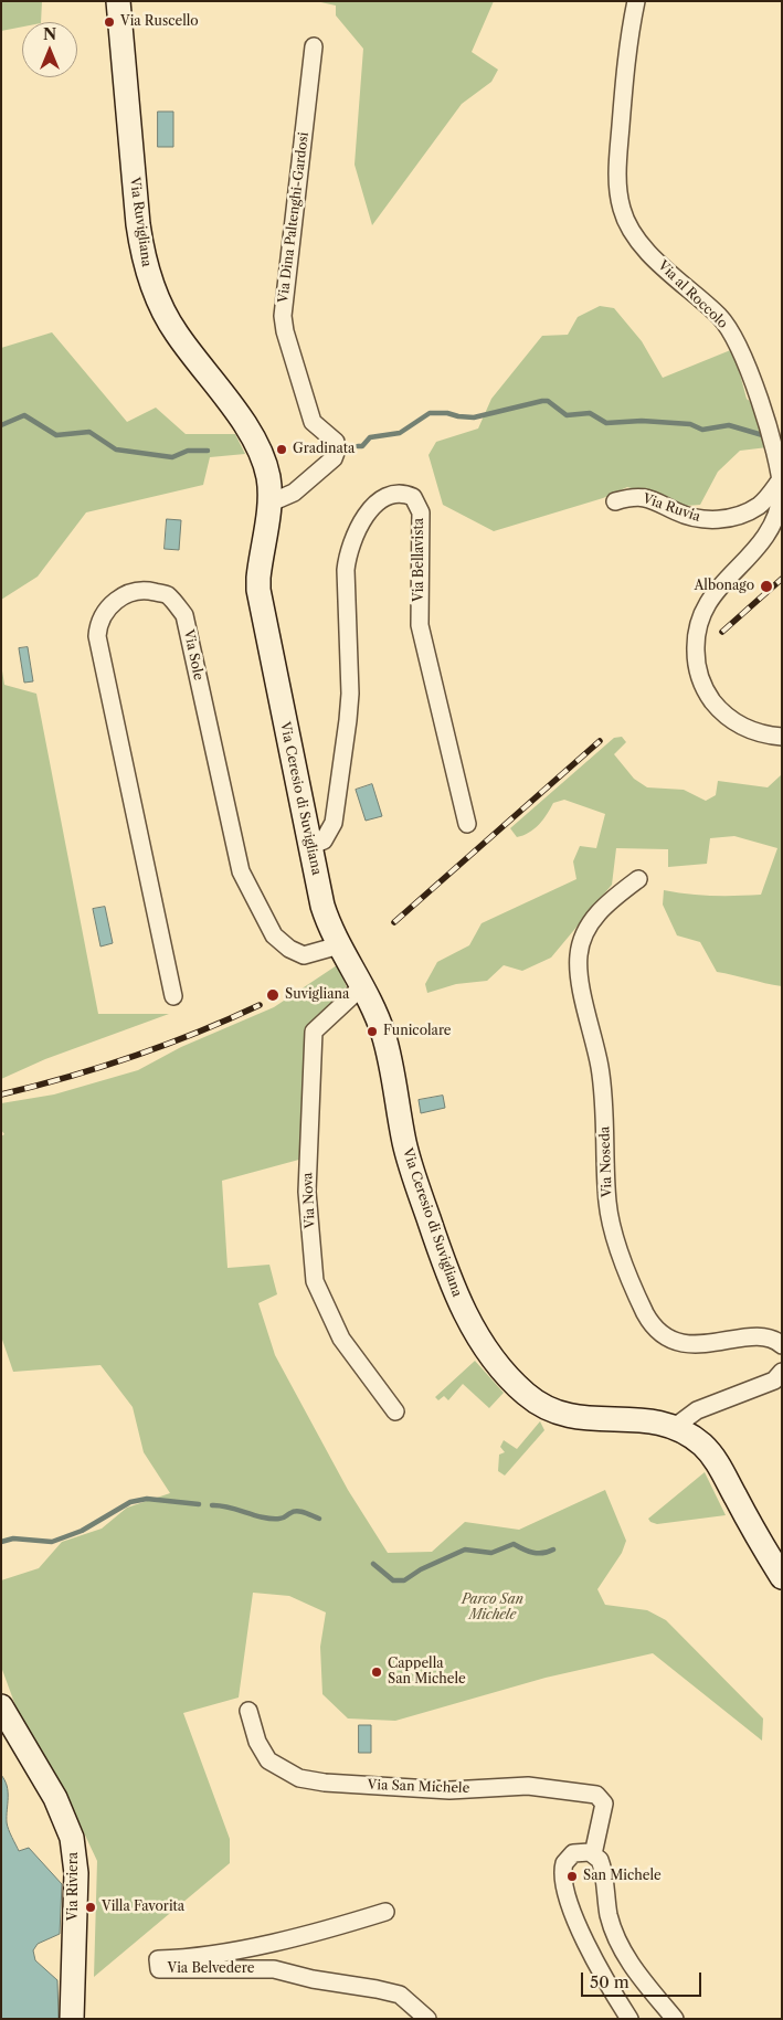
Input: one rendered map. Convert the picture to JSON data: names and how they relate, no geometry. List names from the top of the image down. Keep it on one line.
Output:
{"streets":{"main road":["Via Ruvigliana","Via Ceresio di Suvigliana","Via Riviera"],"street":["Via Dina Paltenghi-Gardosi","Via al Roccolo","Via Ruvia","Via Bellavista","Via Sole","Via Noseda","Via Nova","Via San Michele","Via Belvedere"]},"crossings":[["Via Dina Paltenghi-Gardosi","Via Ceresio di Suvigliana"],["Via Ruvigliana","Via Ceresio di Suvigliana"],["Via al Roccolo","Via Ruvia"],["Via Bellavista","Via Ceresio di Suvigliana"],["Via Sole","Via Ceresio di Suvigliana"],["Via Ceresio di Suvigliana","Via Nova"]],"parks":["Parco San Michele"],"places":["Via Ruscello","Gradinata","Albonago","Suvigliana","Funicolare","Cappella San Michele","San Michele","Villa Favorita"],"scale_bar":"50 m","north":"top"}
